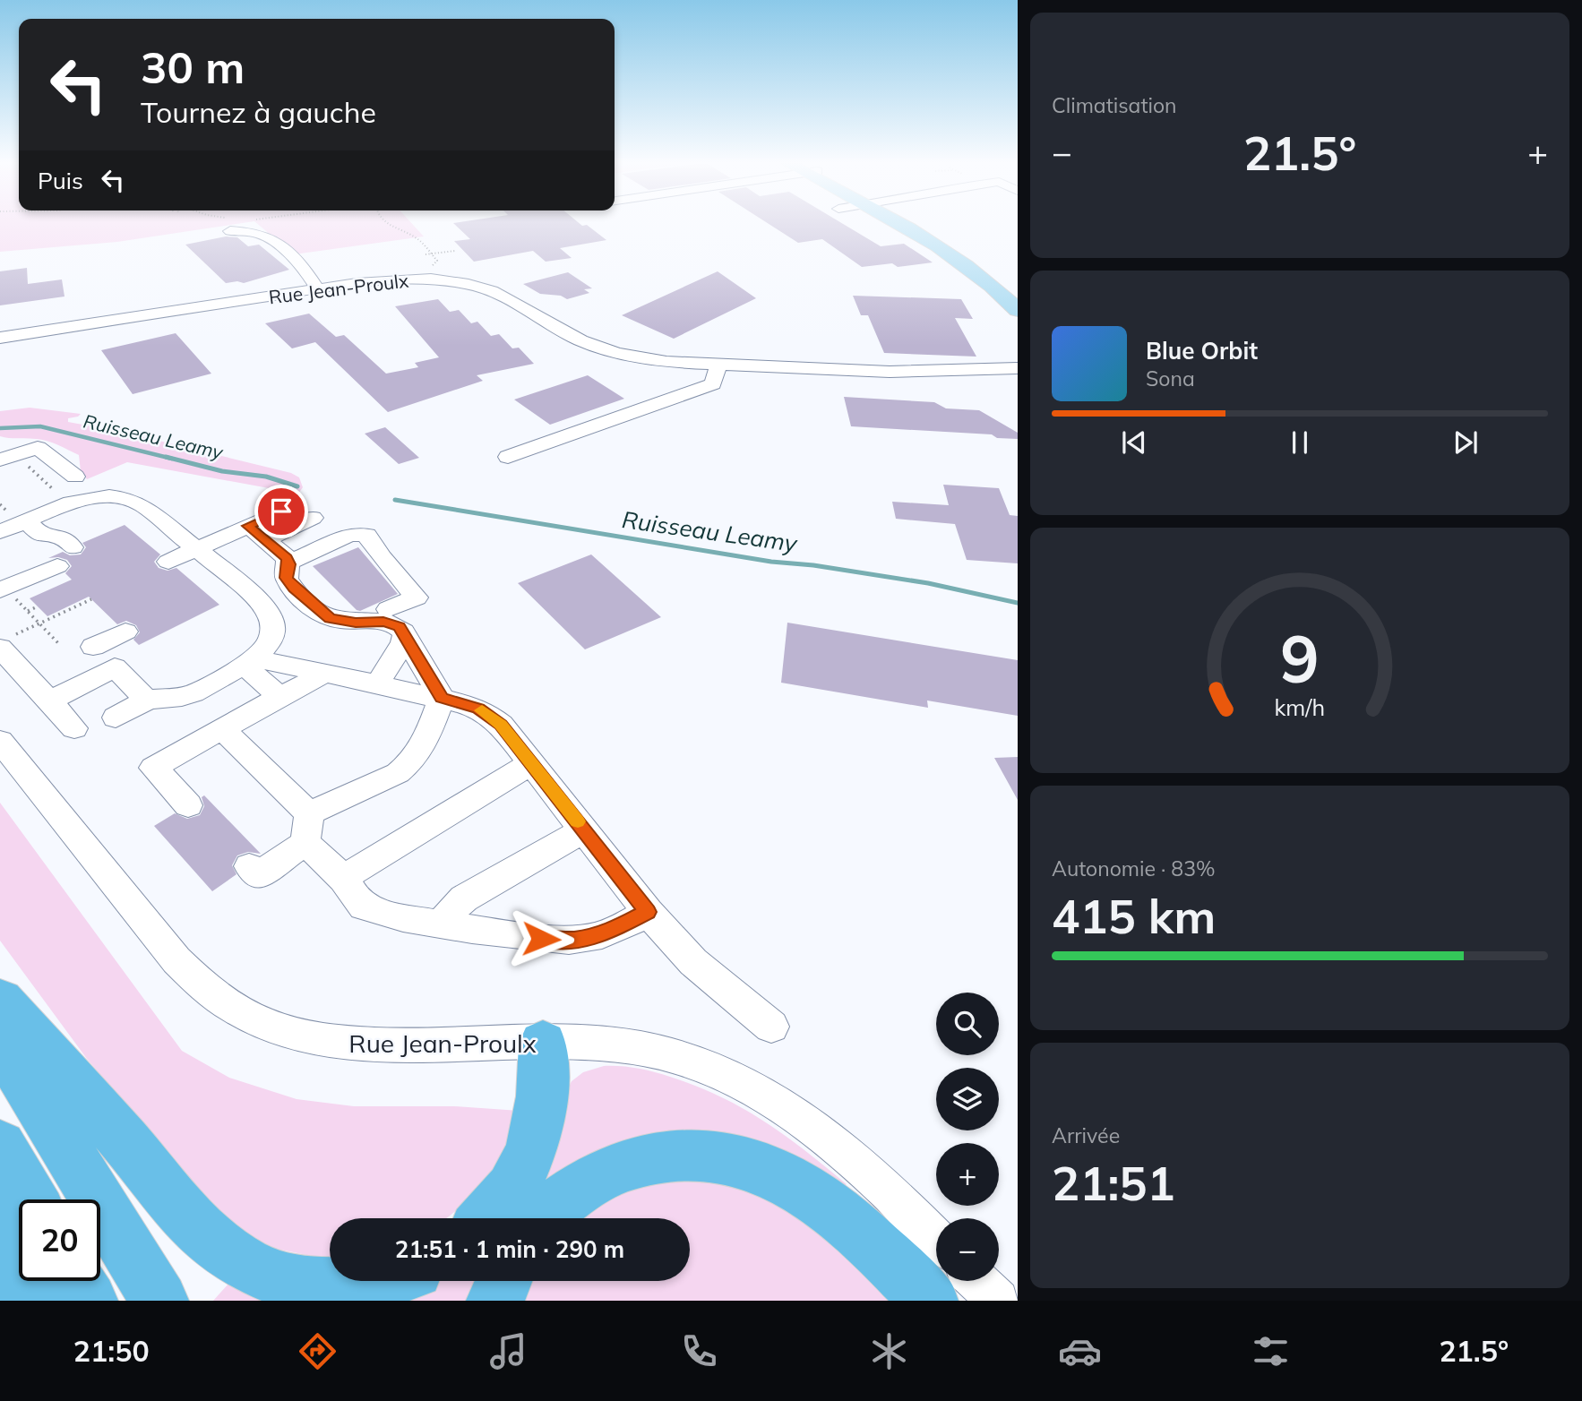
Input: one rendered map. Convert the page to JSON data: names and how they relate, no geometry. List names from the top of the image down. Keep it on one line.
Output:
{"streets":{"street":["Rue Jean-Proulx"]},"water":["Ruisseau Leamy"],"page":{"tile":["Climatisation",["Autonomie · 83%","415 km"],["Arrivée","21:51"]],"turn":["30 m","Tournez à gauche"],"heat":["−","21.5°","+"],"then":"Puis","song":["Blue Orbit","Sona"],"map_buttons":["+","−"],"limit":"20","trip":"21:51 · 1 min · 290 m","tabs":["21:50","21.5°"],"gauge":["9","km/h"]}}
